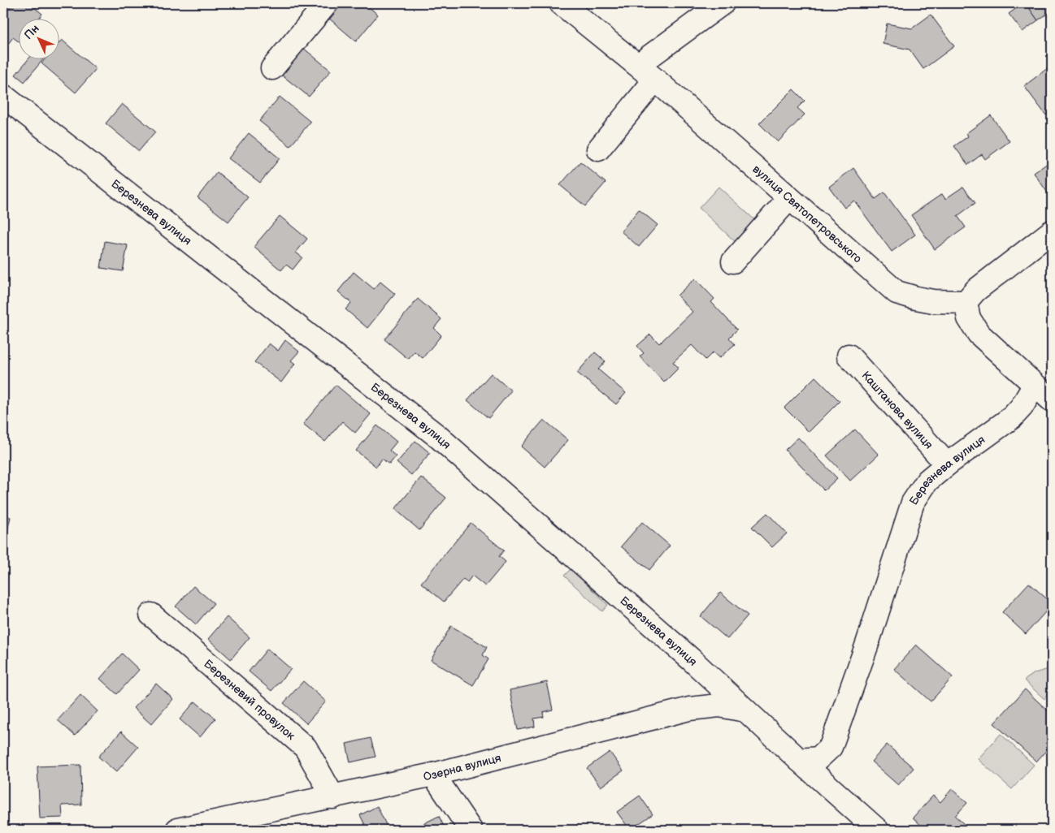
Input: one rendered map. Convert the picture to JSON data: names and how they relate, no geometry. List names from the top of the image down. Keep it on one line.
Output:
{"streets":{"street":["Березнева вулиця","вулиця Святопетровського","Каштанова вулиця","Березневий провулок","Озерна вулиця"]},"crossings":[["Березнева вулиця","Каштанова вулиця"],["Березнева вулиця","Озерна вулиця"],["Березневий провулок","Озерна вулиця"]],"north":"top left"}
